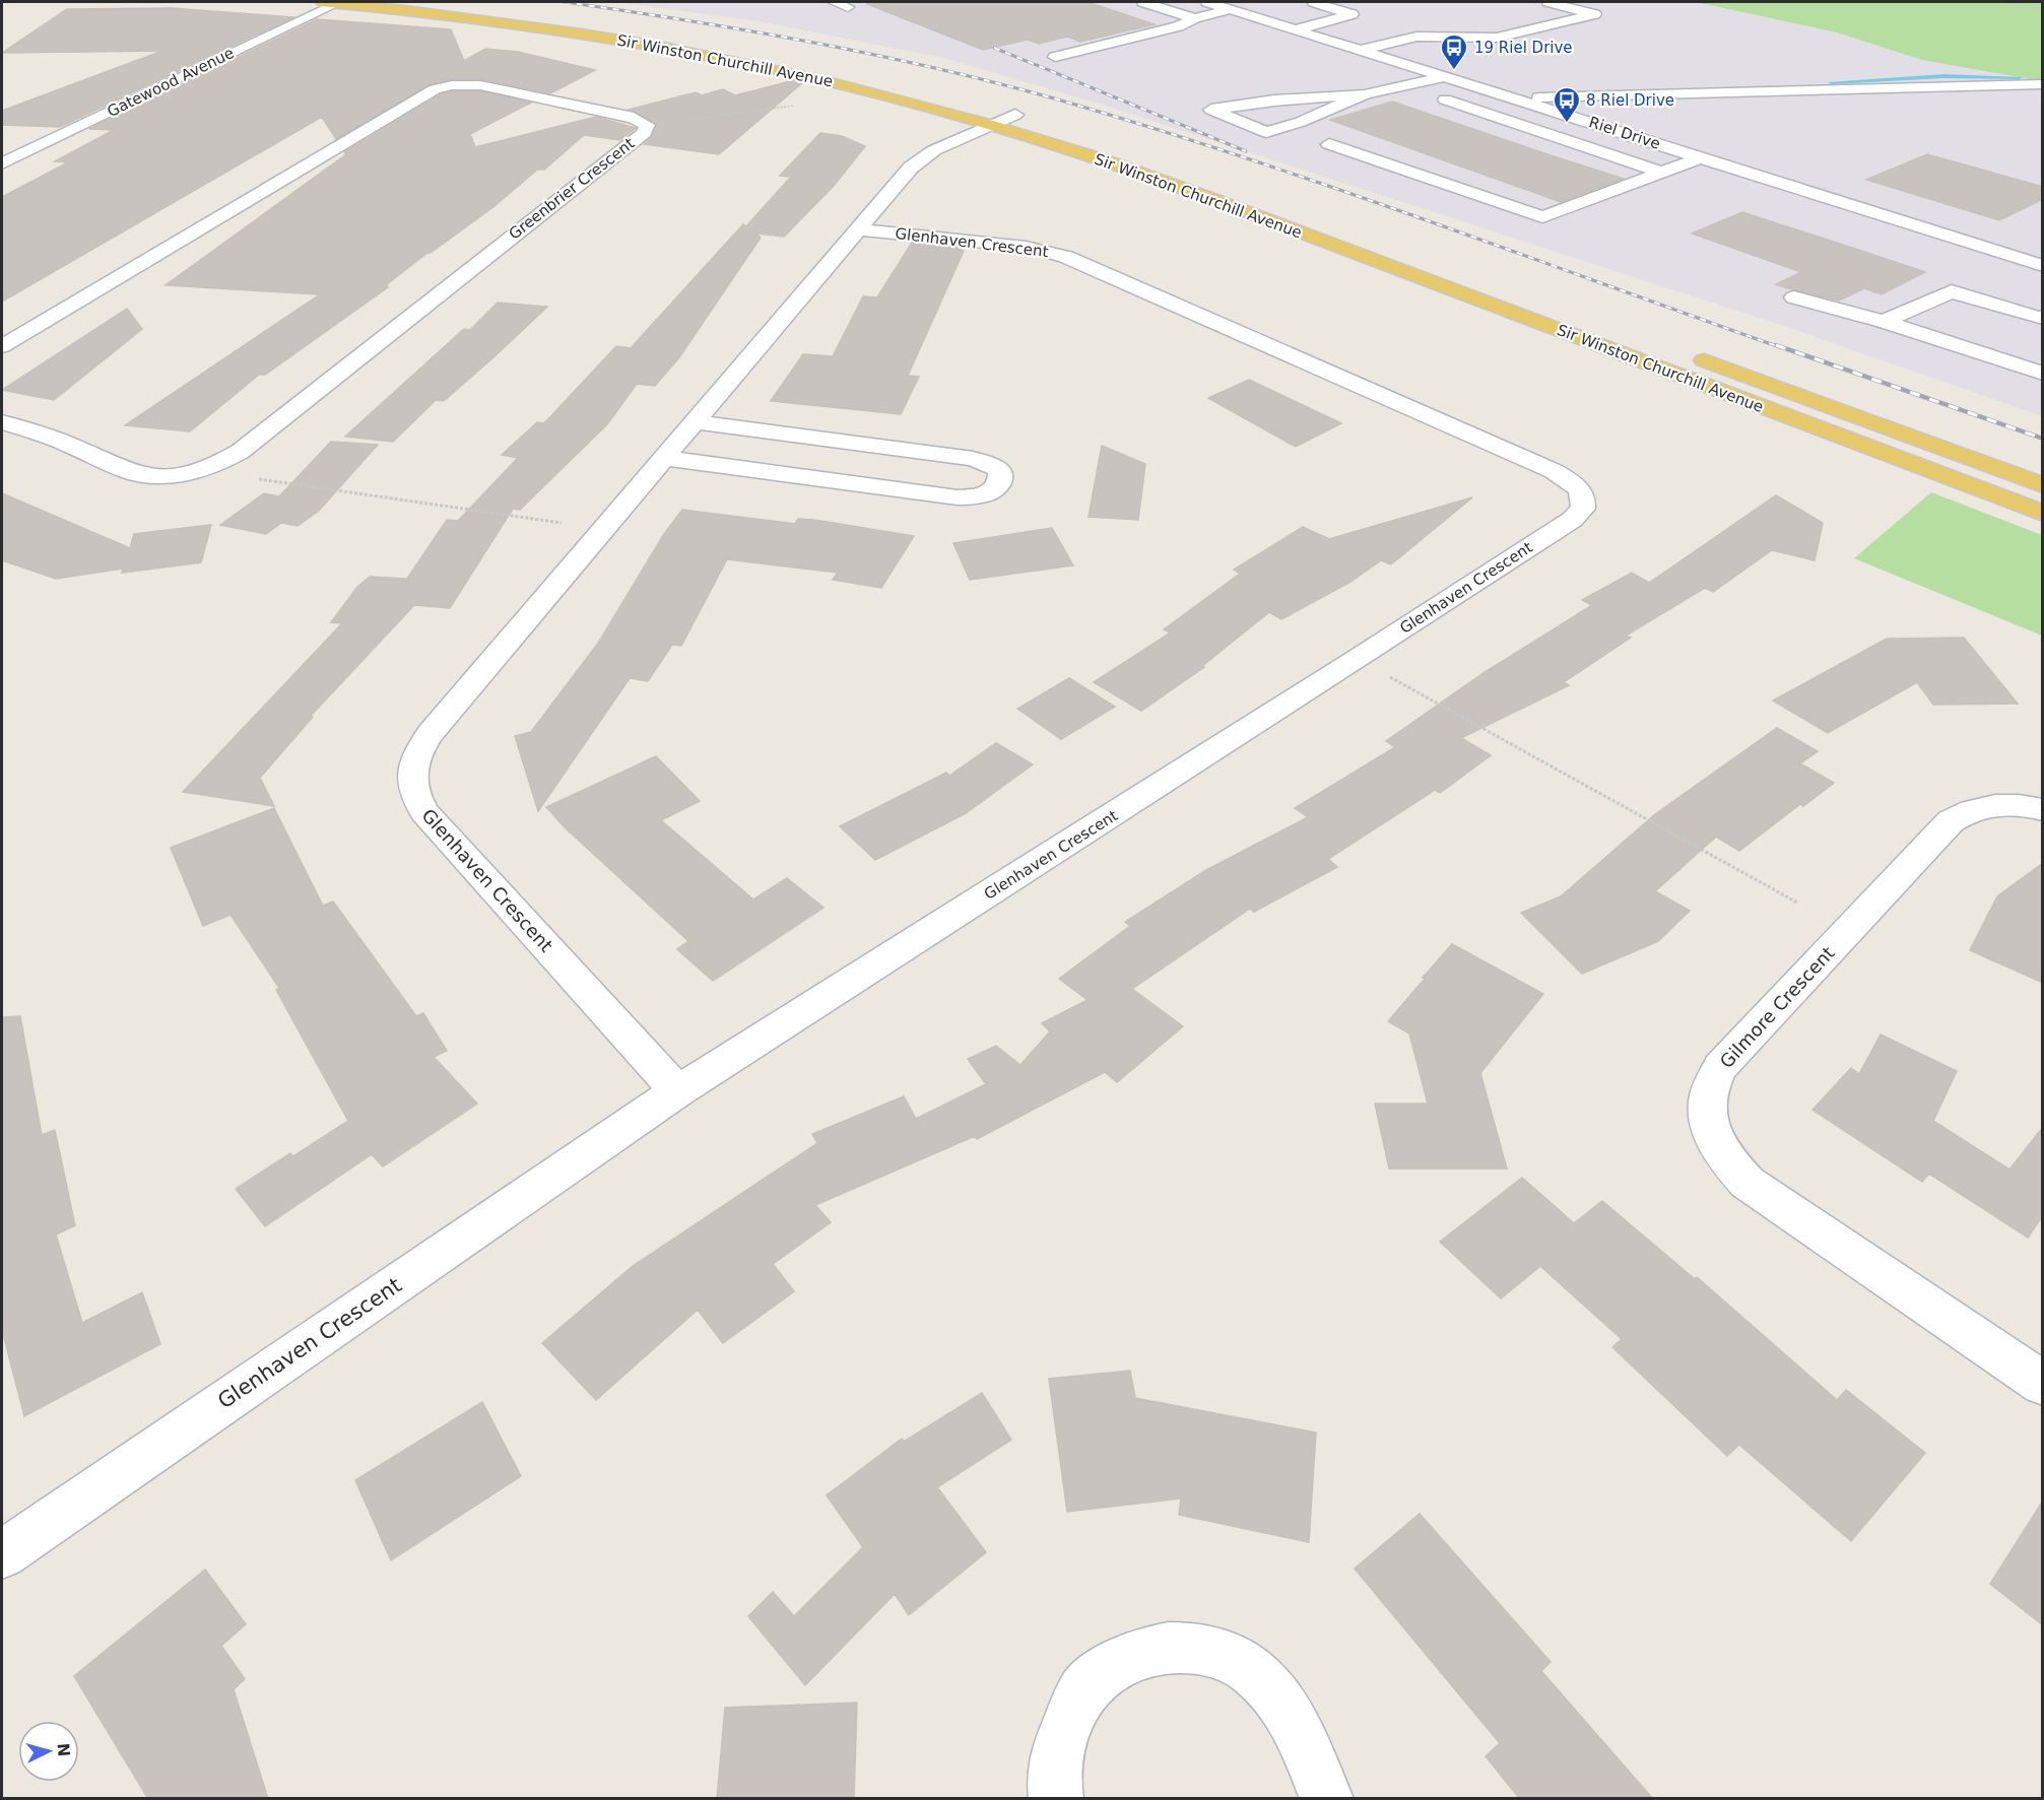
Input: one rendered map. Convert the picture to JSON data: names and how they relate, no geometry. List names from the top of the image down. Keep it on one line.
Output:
{"streets":{"main road":["Sir Winston Churchill Avenue"],"street":["Gatewood Avenue","Riel Drive","Greenbrier Crescent","Glenhaven Crescent","Gilmore Crescent"]},"crossings":[["Sir Winston Churchill Avenue","Gatewood Avenue"],["Sir Winston Churchill Avenue","Glenhaven Crescent"]],"places":{"bus stop":["19 Riel Drive","8 Riel Drive"]},"north":"right"}
